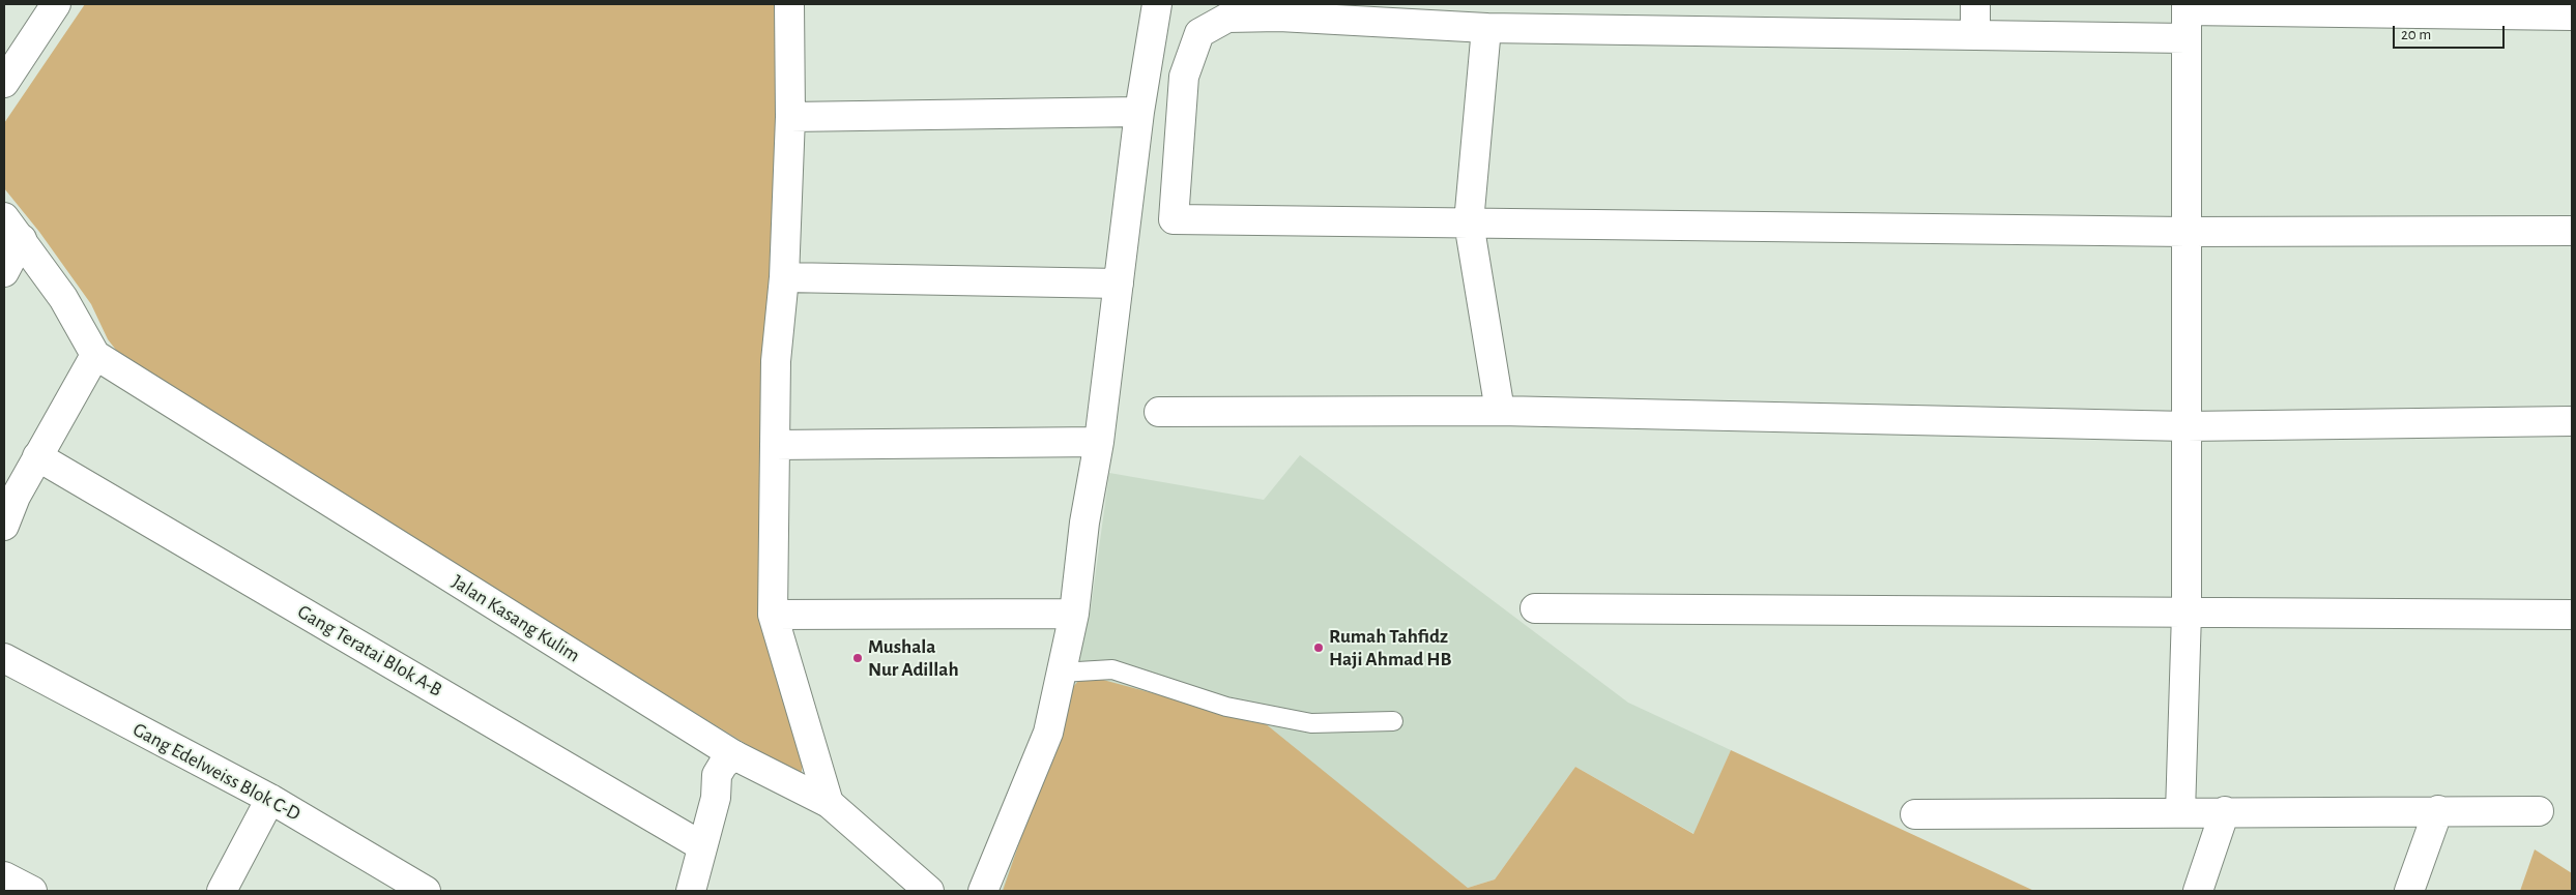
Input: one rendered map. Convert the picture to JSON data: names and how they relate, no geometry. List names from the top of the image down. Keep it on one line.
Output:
{"streets":{"street":["Jalan Kasang Kulim","Gang Teratai Blok A-B","Gang Edelweiss Blok C-D"]},"places":["Rumah Tahfidz Haji Ahmad HB","Mushala Nur Adillah"],"scale_bar":"20 m"}
